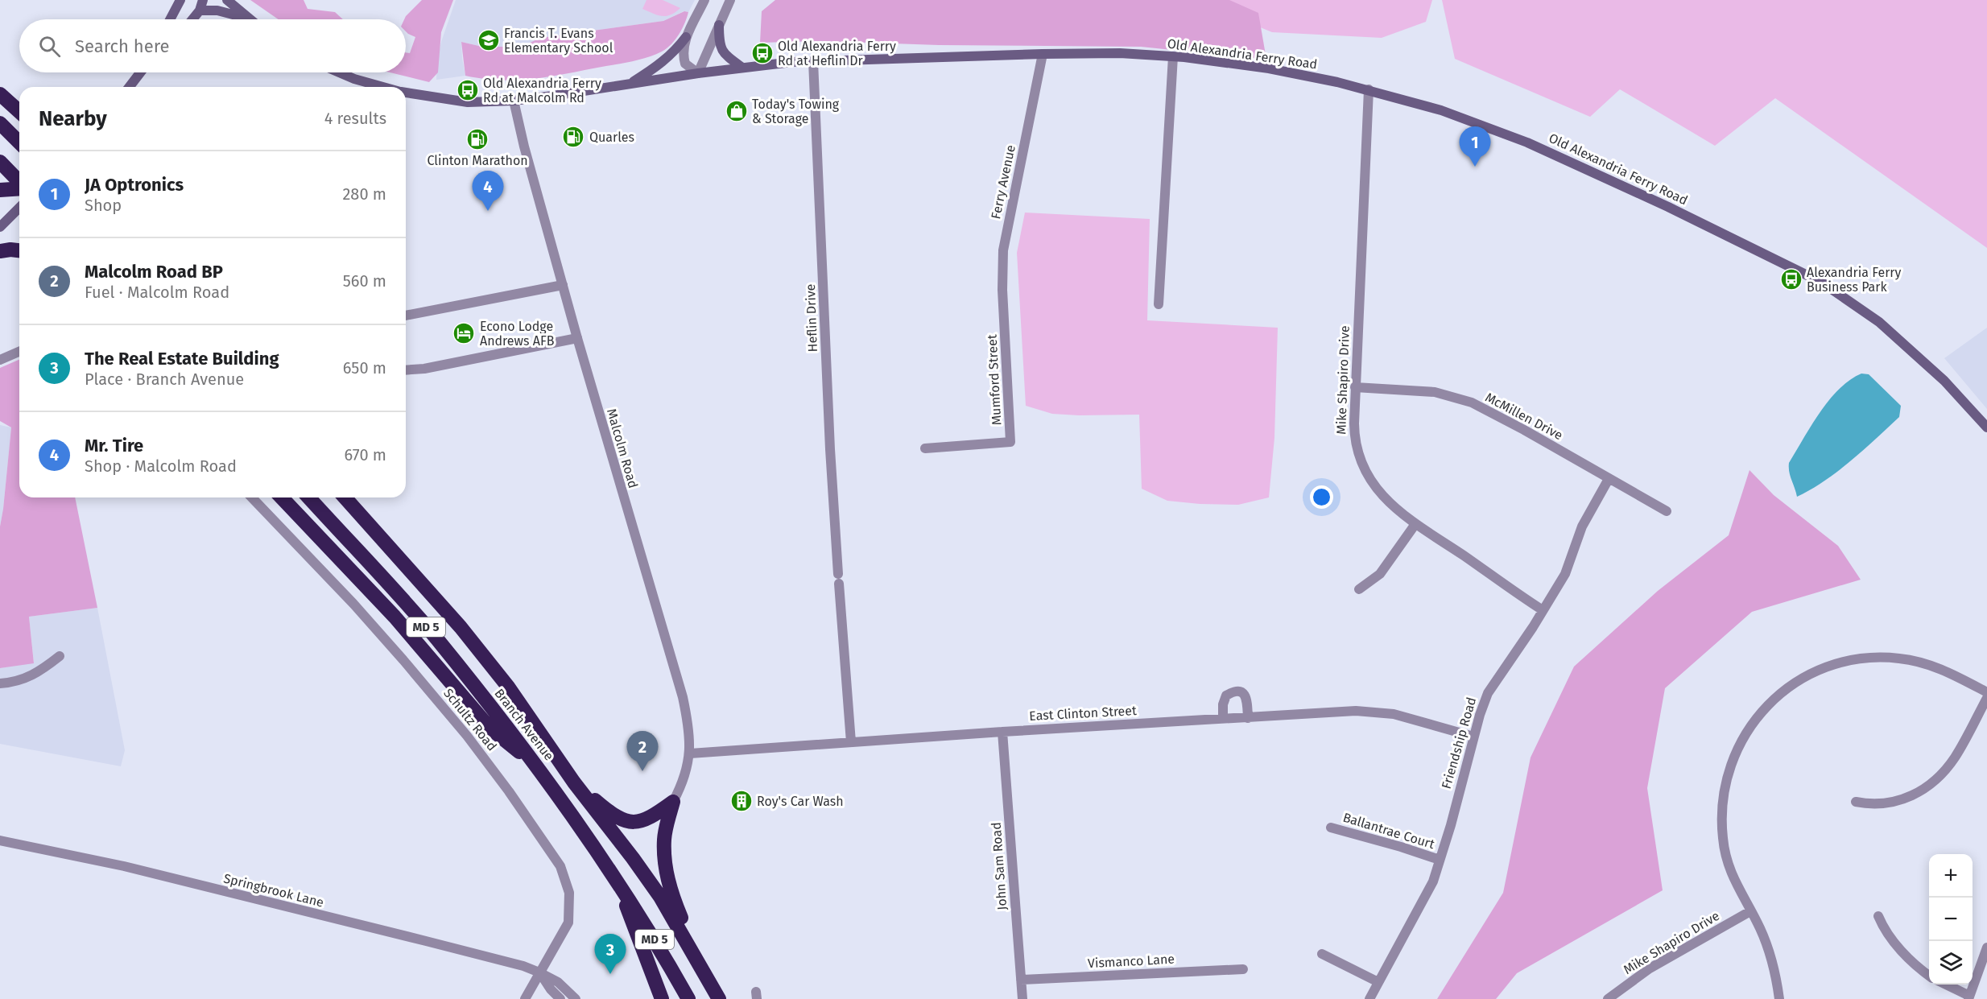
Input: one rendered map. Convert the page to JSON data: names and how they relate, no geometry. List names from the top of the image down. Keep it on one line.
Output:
{"streets":{"highway":["MD 5","Branch Avenue"],"main road":["Old Alexandria Ferry Road"],"street":["Ferry Avenue","Heflin Drive","Mumford Street","Mike Shapiro Drive","McMillen Drive","Malcolm Road","East Clinton Street","Schultz Road","Friendship Road","Ballantrae Court","John Sam Road","Springbrook Lane","Vismanco Lane"]},"crossings":[["Old Alexandria Ferry Road","Ferry Avenue"],["Old Alexandria Ferry Road","Heflin Drive"],["Old Alexandria Ferry Road","Mike Shapiro Drive"],["Old Alexandria Ferry Road","Malcolm Road"],["Ferry Avenue","Mumford Street"],["Heflin Drive","East Clinton Street"],["Mike Shapiro Drive","McMillen Drive"],["Mike Shapiro Drive","Friendship Road"],["McMillen Drive","Friendship Road"],["Malcolm Road","East Clinton Street"],["East Clinton Street","Friendship Road"],["East Clinton Street","John Sam Road"],["Schultz Road","Springbrook Lane"],["Friendship Road","Ballantrae Court"],["John Sam Road","Vismanco Lane"]],"places":{"school or university":["Francis T. Evans Elementary School"],"bus stop":["Old Alexandria Ferry Rd at Heflin Dr","Old Alexandria Ferry Rd at Malcolm Rd","Alexandria Ferry Business Park"],"shop":["Today's Towing & Storage"],"fuel station":["Quarles","Clinton Marathon"],"hotel":["Econo Lodge Andrews AFB"],"building":["Roy's Car Wash"]},"page":{"search":"Search here","heading":["Nearby","4 results"],"pins":["1","4","2","3"],"list":[{"mark":"1","name":"JA Optronics","note":"Shop","value":"280 m"},{"mark":"2","name":"Malcolm Road BP","note":"Fuel · Malcolm Road","value":"560 m"},{"mark":"3","name":"The Real Estate Building","note":"Place · Branch Avenue","value":"650 m"},{"mark":"4","name":"Mr. Tire","note":"Shop · Malcolm Road","value":"670 m"}],"map_buttons":["+","−"]}}
